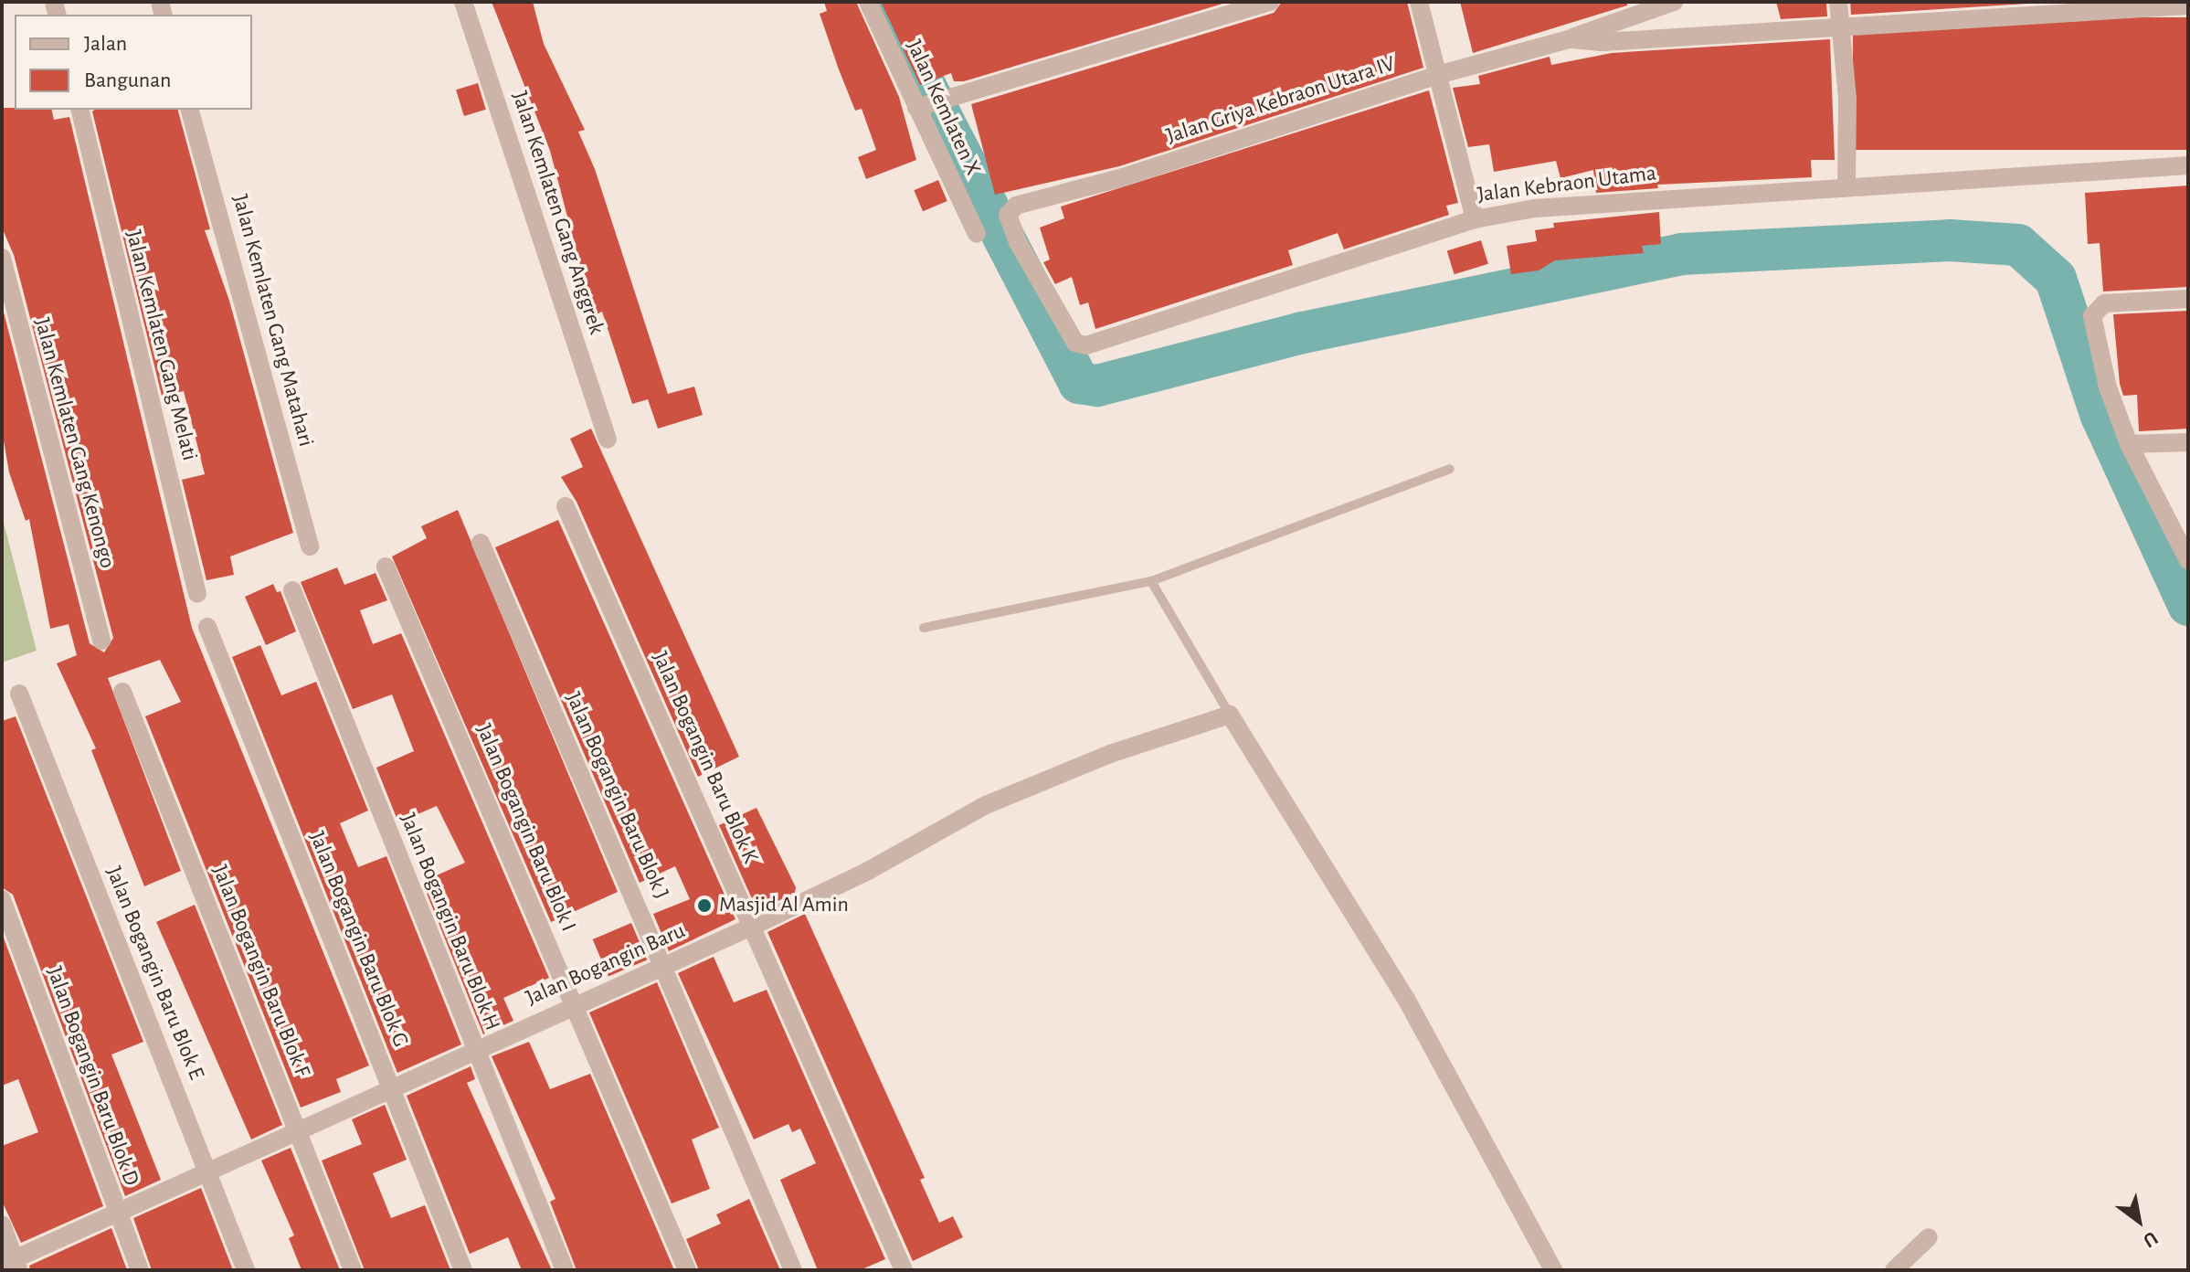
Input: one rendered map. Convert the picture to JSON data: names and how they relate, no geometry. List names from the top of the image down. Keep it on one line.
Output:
{"streets":{"street":["Jalan Griya Kebraon Utara IV","Jalan Kemlaten X","Jalan Kebraon Utama","Jalan Kemlaten Gang Anggrek","Jalan Kemlaten Gang Matahari","Jalan Kemlaten Gang Melati","Jalan Kemlaten Gang Kenongo","Jalan Bogangin Baru Blok K","Jalan Bogangin Baru Blok J","Jalan Bogangin Baru Blok I","Jalan Bogangin Baru Blok H","Jalan Bogangin Baru Blok G","Jalan Bogangin Baru","Jalan Bogangin Baru Blok F","Jalan Bogangin Baru Blok E","Jalan Bogangin Baru Blok D"]},"crossings":[["Jalan Griya Kebraon Utara IV","Jalan Kebraon Utama"],["Jalan Bogangin Baru Blok K","Jalan Bogangin Baru"],["Jalan Bogangin Baru Blok J","Jalan Bogangin Baru"],["Jalan Bogangin Baru Blok I","Jalan Bogangin Baru"],["Jalan Bogangin Baru Blok H","Jalan Bogangin Baru"],["Jalan Bogangin Baru Blok G","Jalan Bogangin Baru"],["Jalan Bogangin Baru","Jalan Bogangin Baru Blok F"],["Jalan Bogangin Baru","Jalan Bogangin Baru Blok E"],["Jalan Bogangin Baru","Jalan Bogangin Baru Blok D"]],"places":["Masjid Al Amin"],"legend":["Jalan","Bangunan"],"north":"bottom right"}
